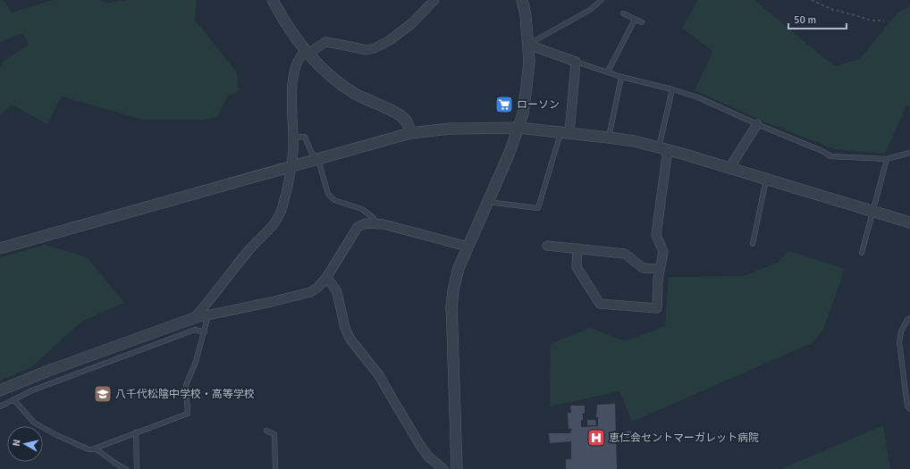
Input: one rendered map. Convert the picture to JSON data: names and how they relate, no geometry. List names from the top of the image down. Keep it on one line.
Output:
{"places":{"supermarket":["ローソン"],"school or university":["八千代松陰中学校・高等学校"],"hospital":["恵仁会セントマーガレット病院"]},"scale_bar":"50 m","north":"left"}
